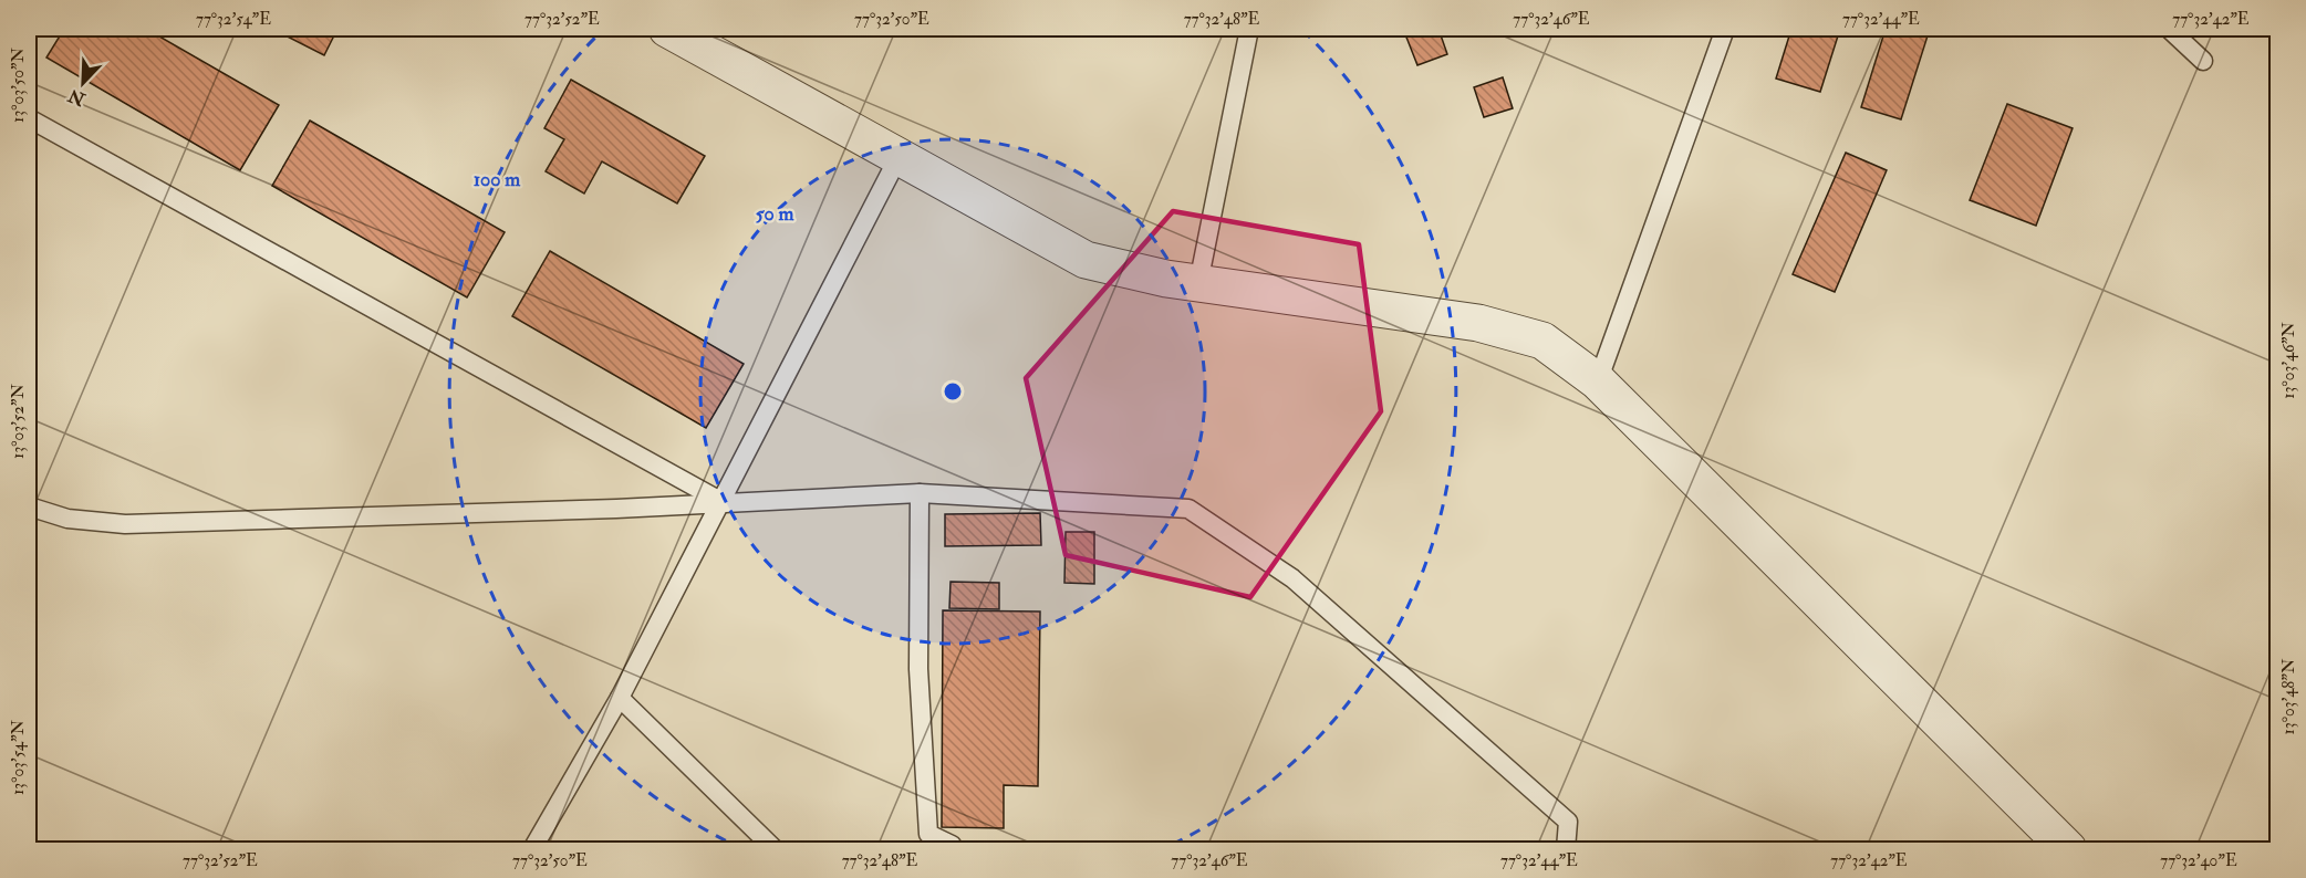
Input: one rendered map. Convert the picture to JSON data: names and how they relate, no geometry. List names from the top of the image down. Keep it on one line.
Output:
{"north":"bottom left","coordinates":["77°32'54\"E","77°32'52\"E","77°32'50\"E","77°32'48\"E","77°32'46\"E","77°32'44\"E","77°32'42\"E","13°03'50\"N","13°03'46\"N","13°03'52\"N","13°03'48\"N","13°03'54\"N","77°32'40\"E"],"rings":["100 m","50 m"]}
